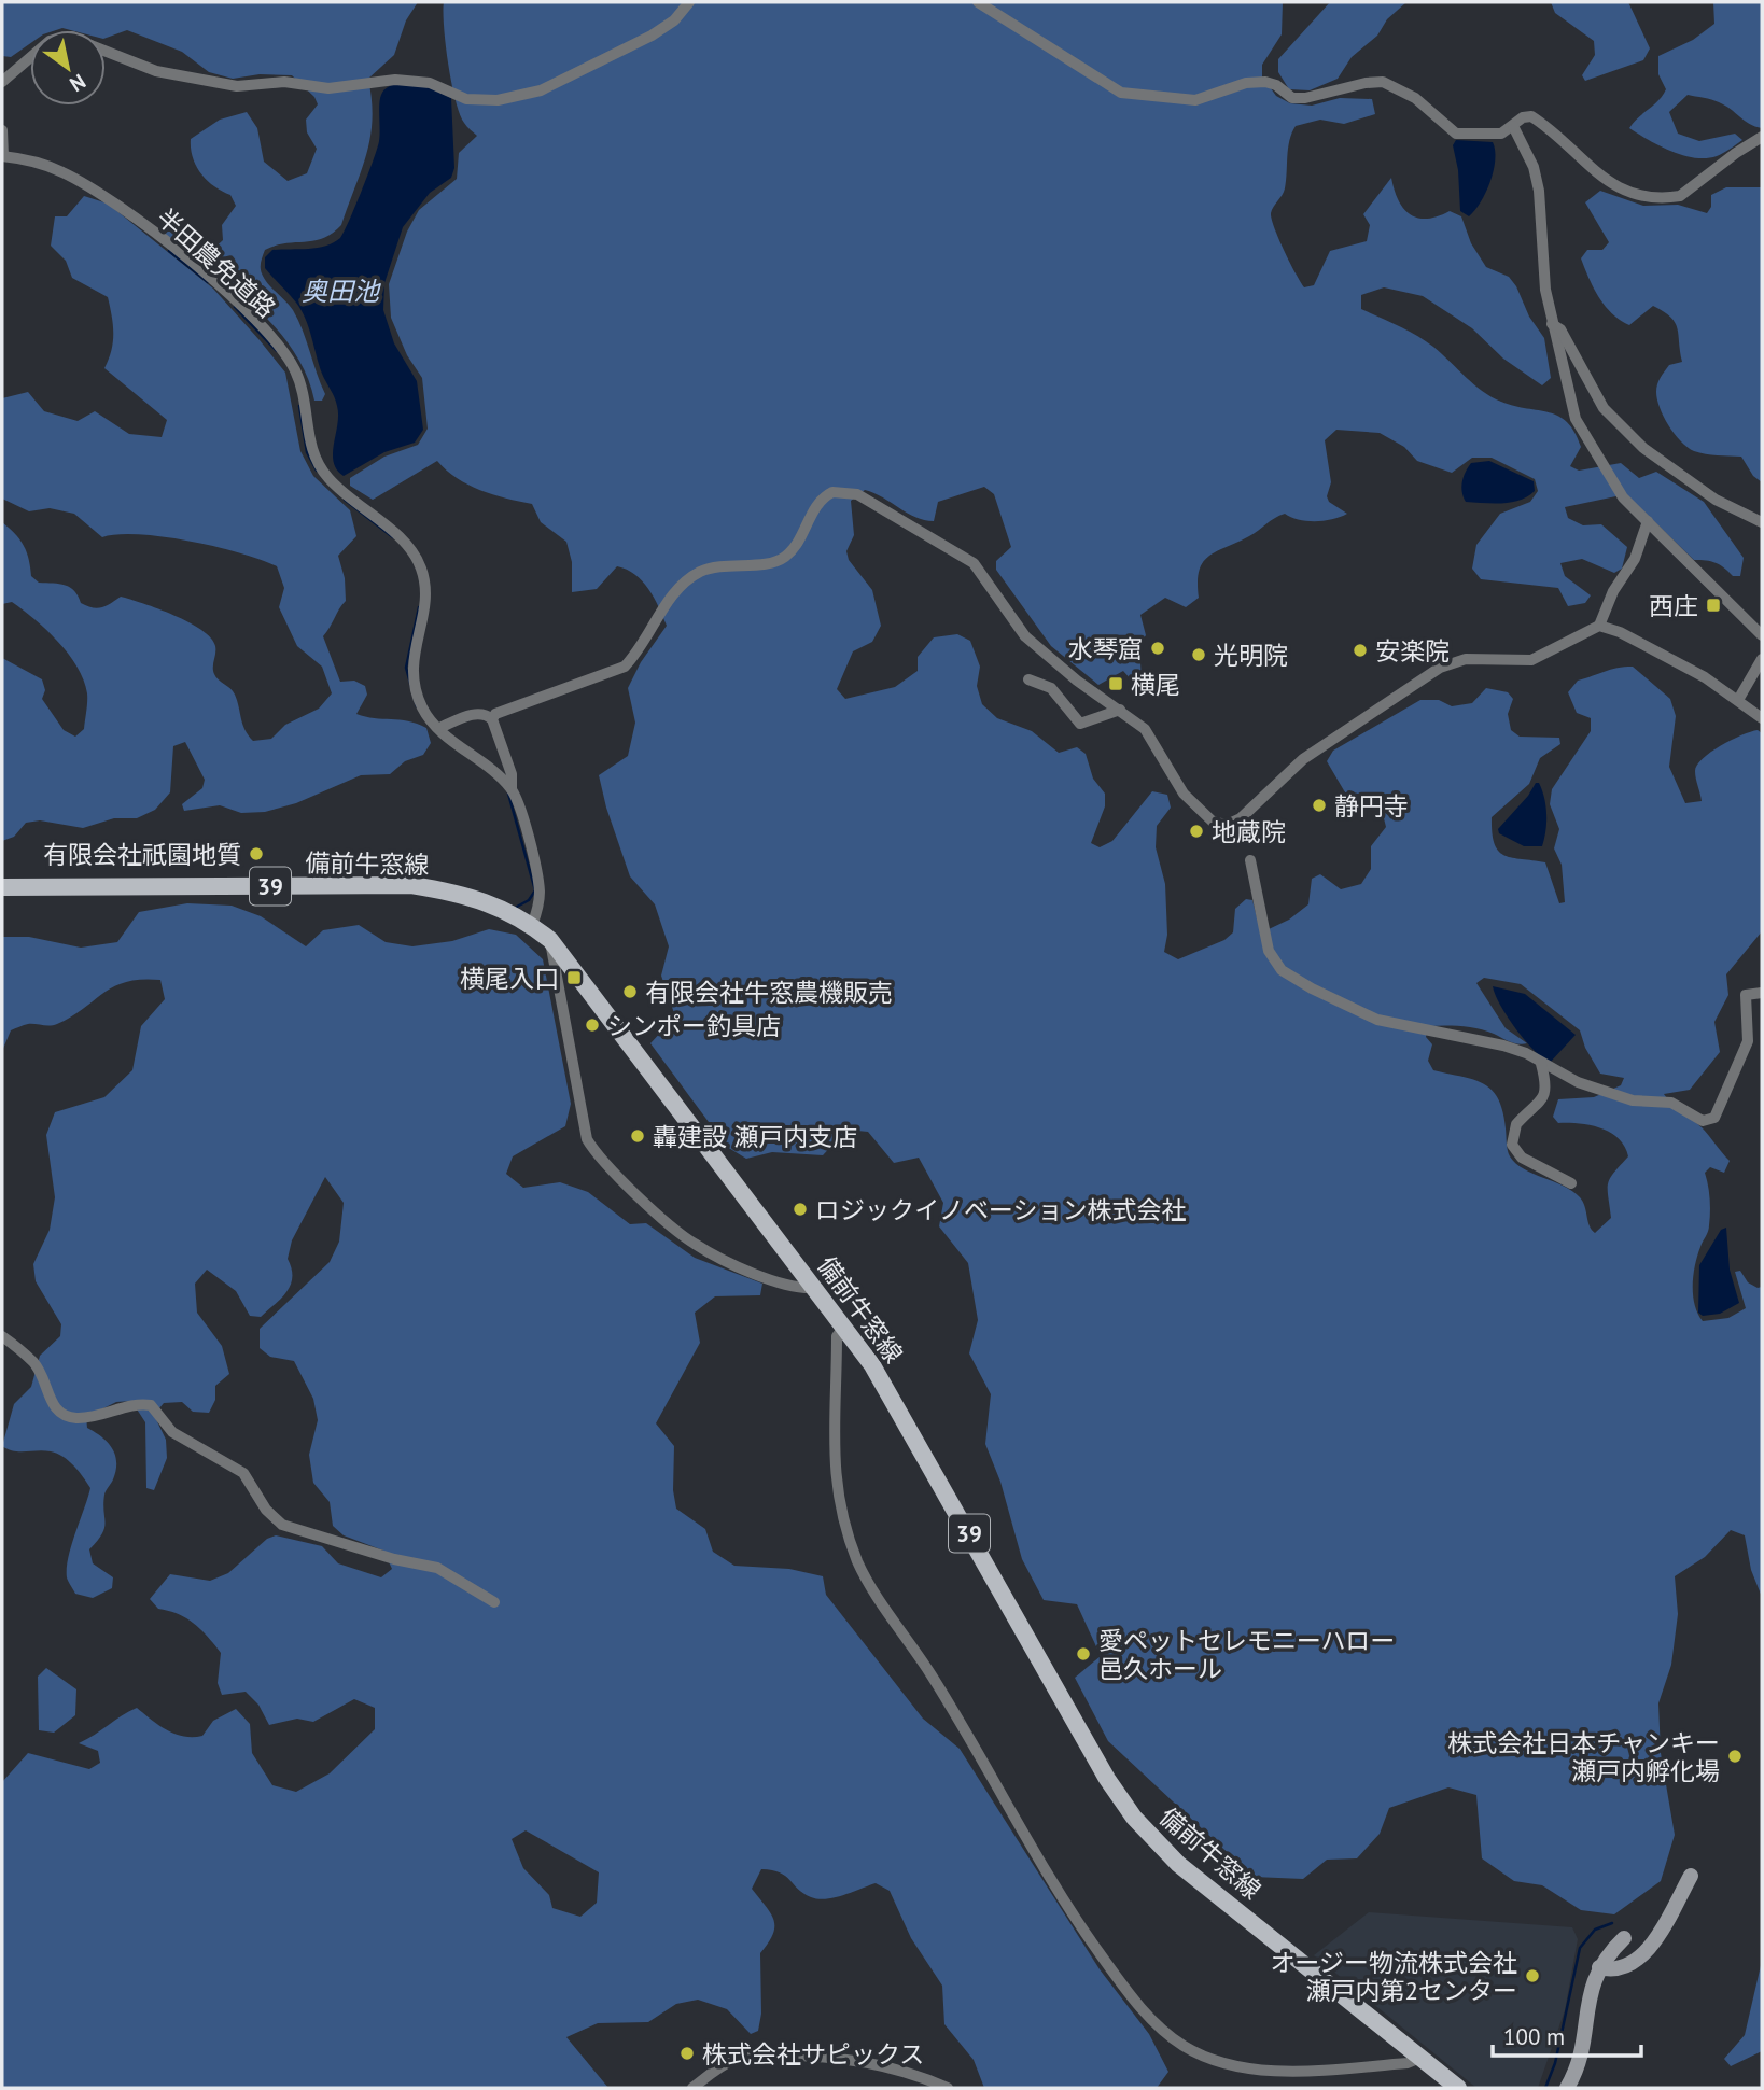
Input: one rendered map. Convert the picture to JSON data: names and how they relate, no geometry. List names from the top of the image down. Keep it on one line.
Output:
{"streets":{"main road":["備前牛窓線","39"],"street":["半田農免道路"]},"water":["奥田池"],"places":{"transit":["西庄","横尾","横尾入口"],"other":["水琴窟","安楽院","光明院","静円寺","地蔵院","有限会社祇園地質","有限会社牛窓農機販売","シンポー釣具店","轟建設 瀬戸内支店","ロジックイノベーション株式会社","愛ペットセレモニーハロー 邑久ホール","株式会社日本チャンキー 瀬戸内孵化場","オージー物流株式会社 瀬戸内第2センター","株式会社サピックス"]},"scale_bar":"100 m","north":"bottom right"}
